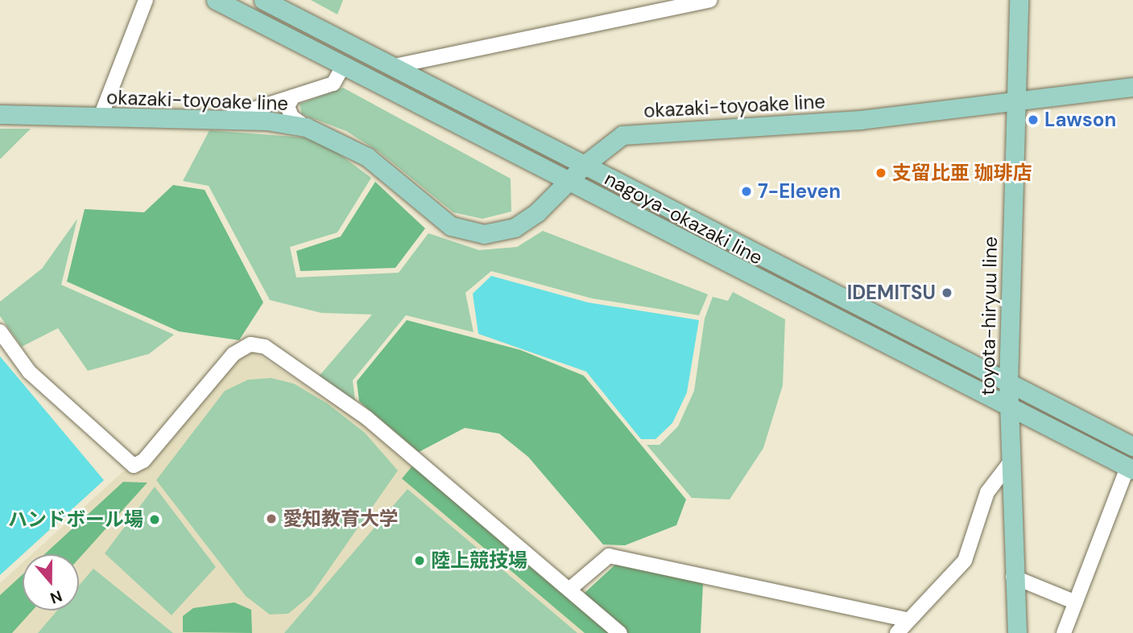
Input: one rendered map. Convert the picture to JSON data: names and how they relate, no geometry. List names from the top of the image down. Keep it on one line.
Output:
{"streets":{"main road":["okazaki-toyoake line","nagoya-okazaki line","toyota-hiryuu line"]},"crossings":[["okazaki-toyoake line","nagoya-okazaki line"],["okazaki-toyoake line","toyota-hiryuu line"],["nagoya-okazaki line","toyota-hiryuu line"]],"places":["Lawson","支留比亜 珈琲店","7-Eleven","IDEMITSU","愛知教育大学","ハンドボール場","陸上競技場"],"north":"bottom"}
